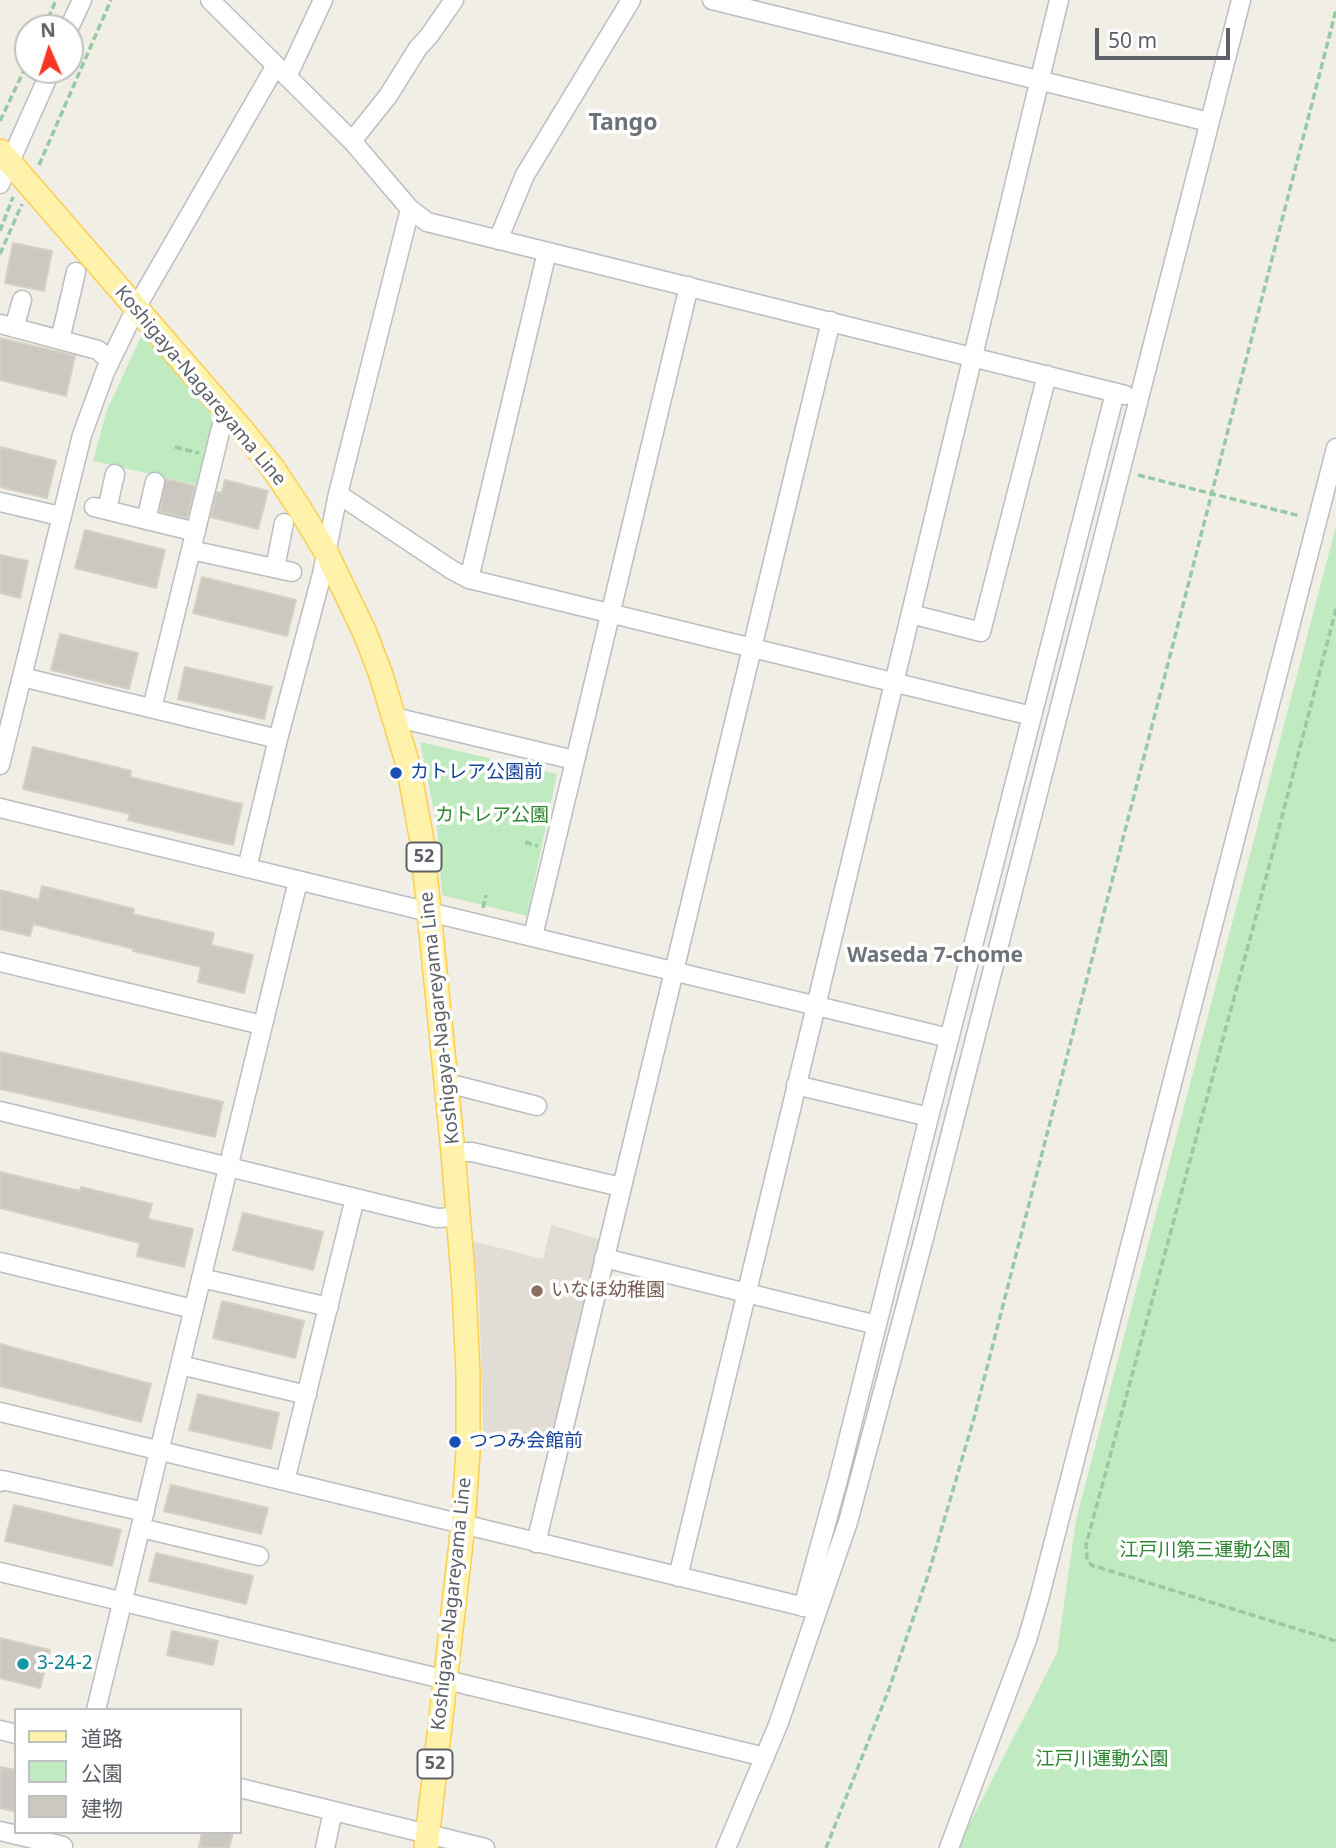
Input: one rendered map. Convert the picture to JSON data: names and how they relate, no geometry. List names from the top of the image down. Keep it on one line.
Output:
{"streets":{"main road":["Koshigaya-Nagareyama Line","52"]},"districts":["Tango","Waseda 7-chome"],"parks":["カトレア公園","江戸川第三運動公園","江戸川運動公園"],"places":["カトレア公園前","いなほ幼稚園","つつみ会館前","3-24-2"],"legend":["道路","公園","建物"],"scale_bar":"50 m","north":"top"}
